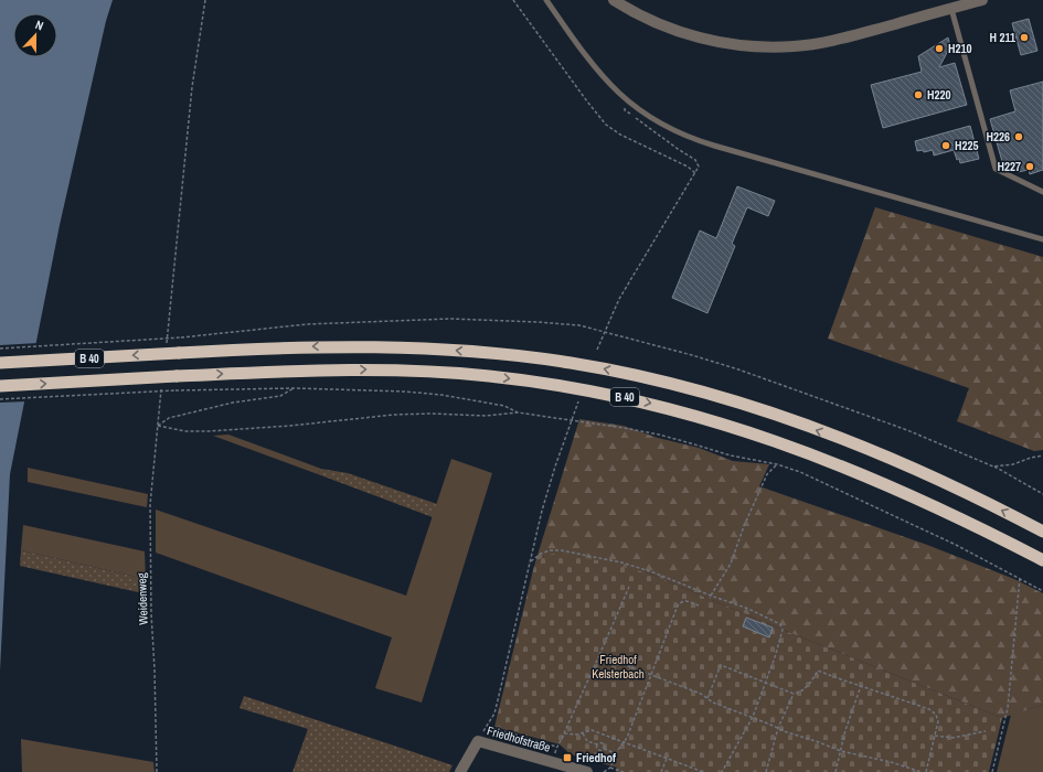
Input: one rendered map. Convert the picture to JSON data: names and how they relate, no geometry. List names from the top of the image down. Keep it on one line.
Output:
{"streets":{"highway":["B 40"],"street":["Friedhofstraße"],"path":["Weidenweg"]},"parks":["Friedhof Kelsterbach"],"places":{"other":["H 211","H210","H220","H226","H225","H227"],"transit":["Friedhof"]},"north":"top"}
